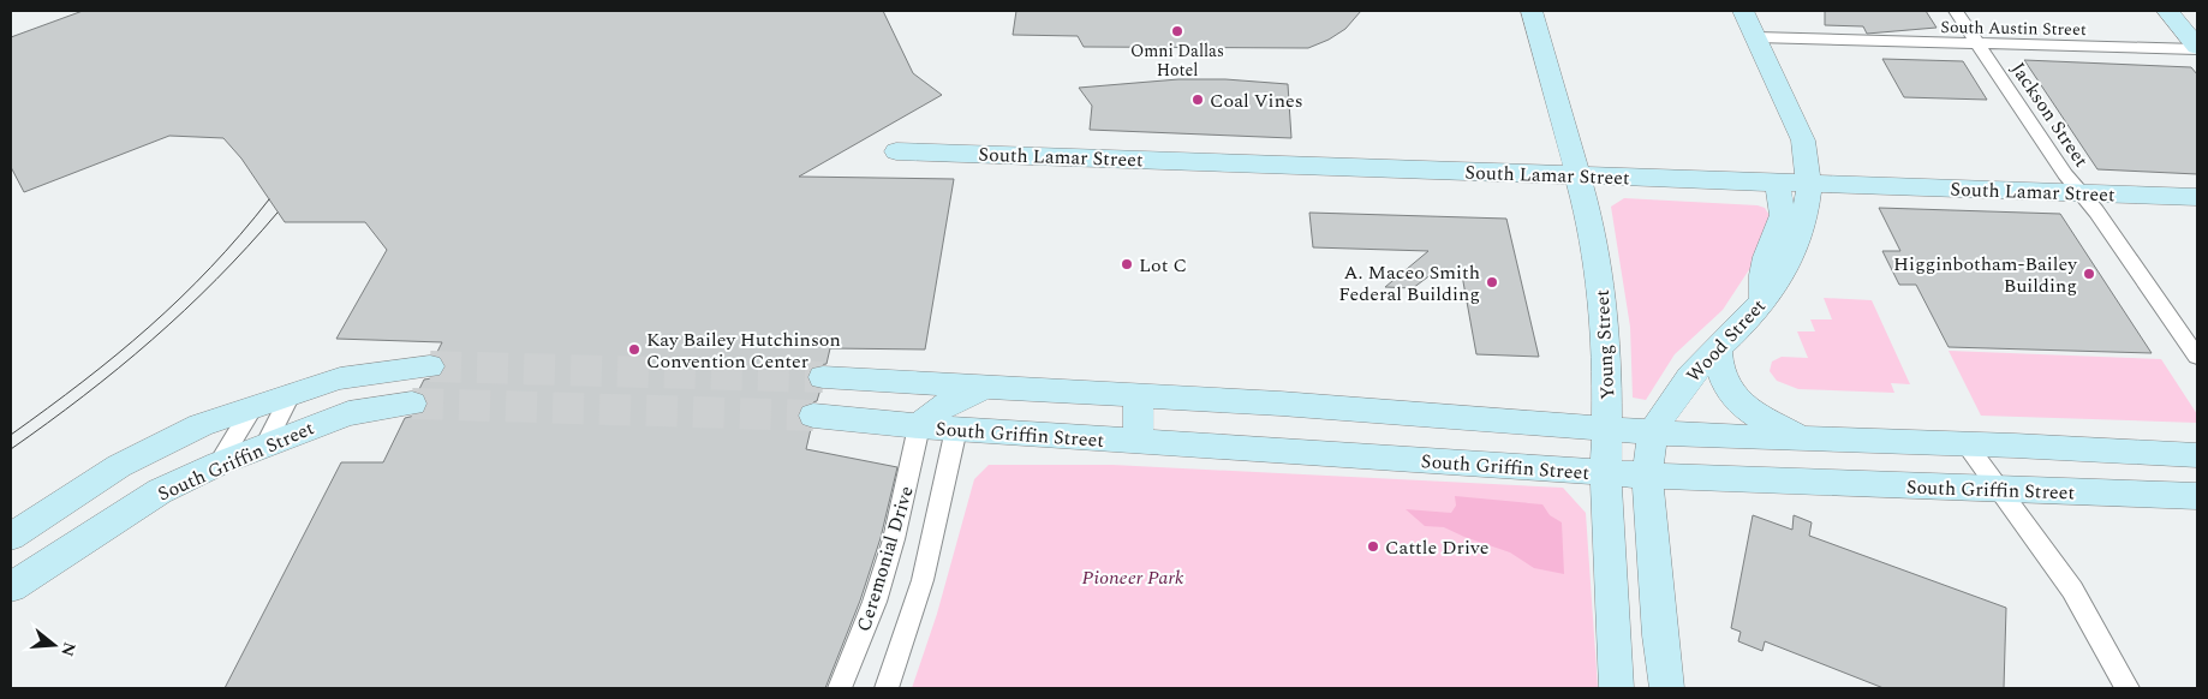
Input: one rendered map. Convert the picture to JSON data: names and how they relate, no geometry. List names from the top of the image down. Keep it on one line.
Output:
{"streets":{"main road":["South Lamar Street","Wood Street","Young Street","South Griffin Street"],"street":["South Austin Street","Jackson Street","Ceremonial Drive"]},"crossings":[["South Austin Street","Jackson Street"],["South Austin Street","Wood Street"],["Jackson Street","South Lamar Street"],["South Lamar Street","Wood Street"],["South Lamar Street","Young Street"],["Young Street","South Griffin Street"],["South Griffin Street","Ceremonial Drive"]],"parks":["Pioneer Park"],"places":["Omni Dallas Hotel","Coal Vines","Lot C","Higginbotham-Bailey Building","A. Maceo Smith Federal Building","Kay Bailey Hutchinson Convention Center","Cattle Drive"],"north":"right"}
